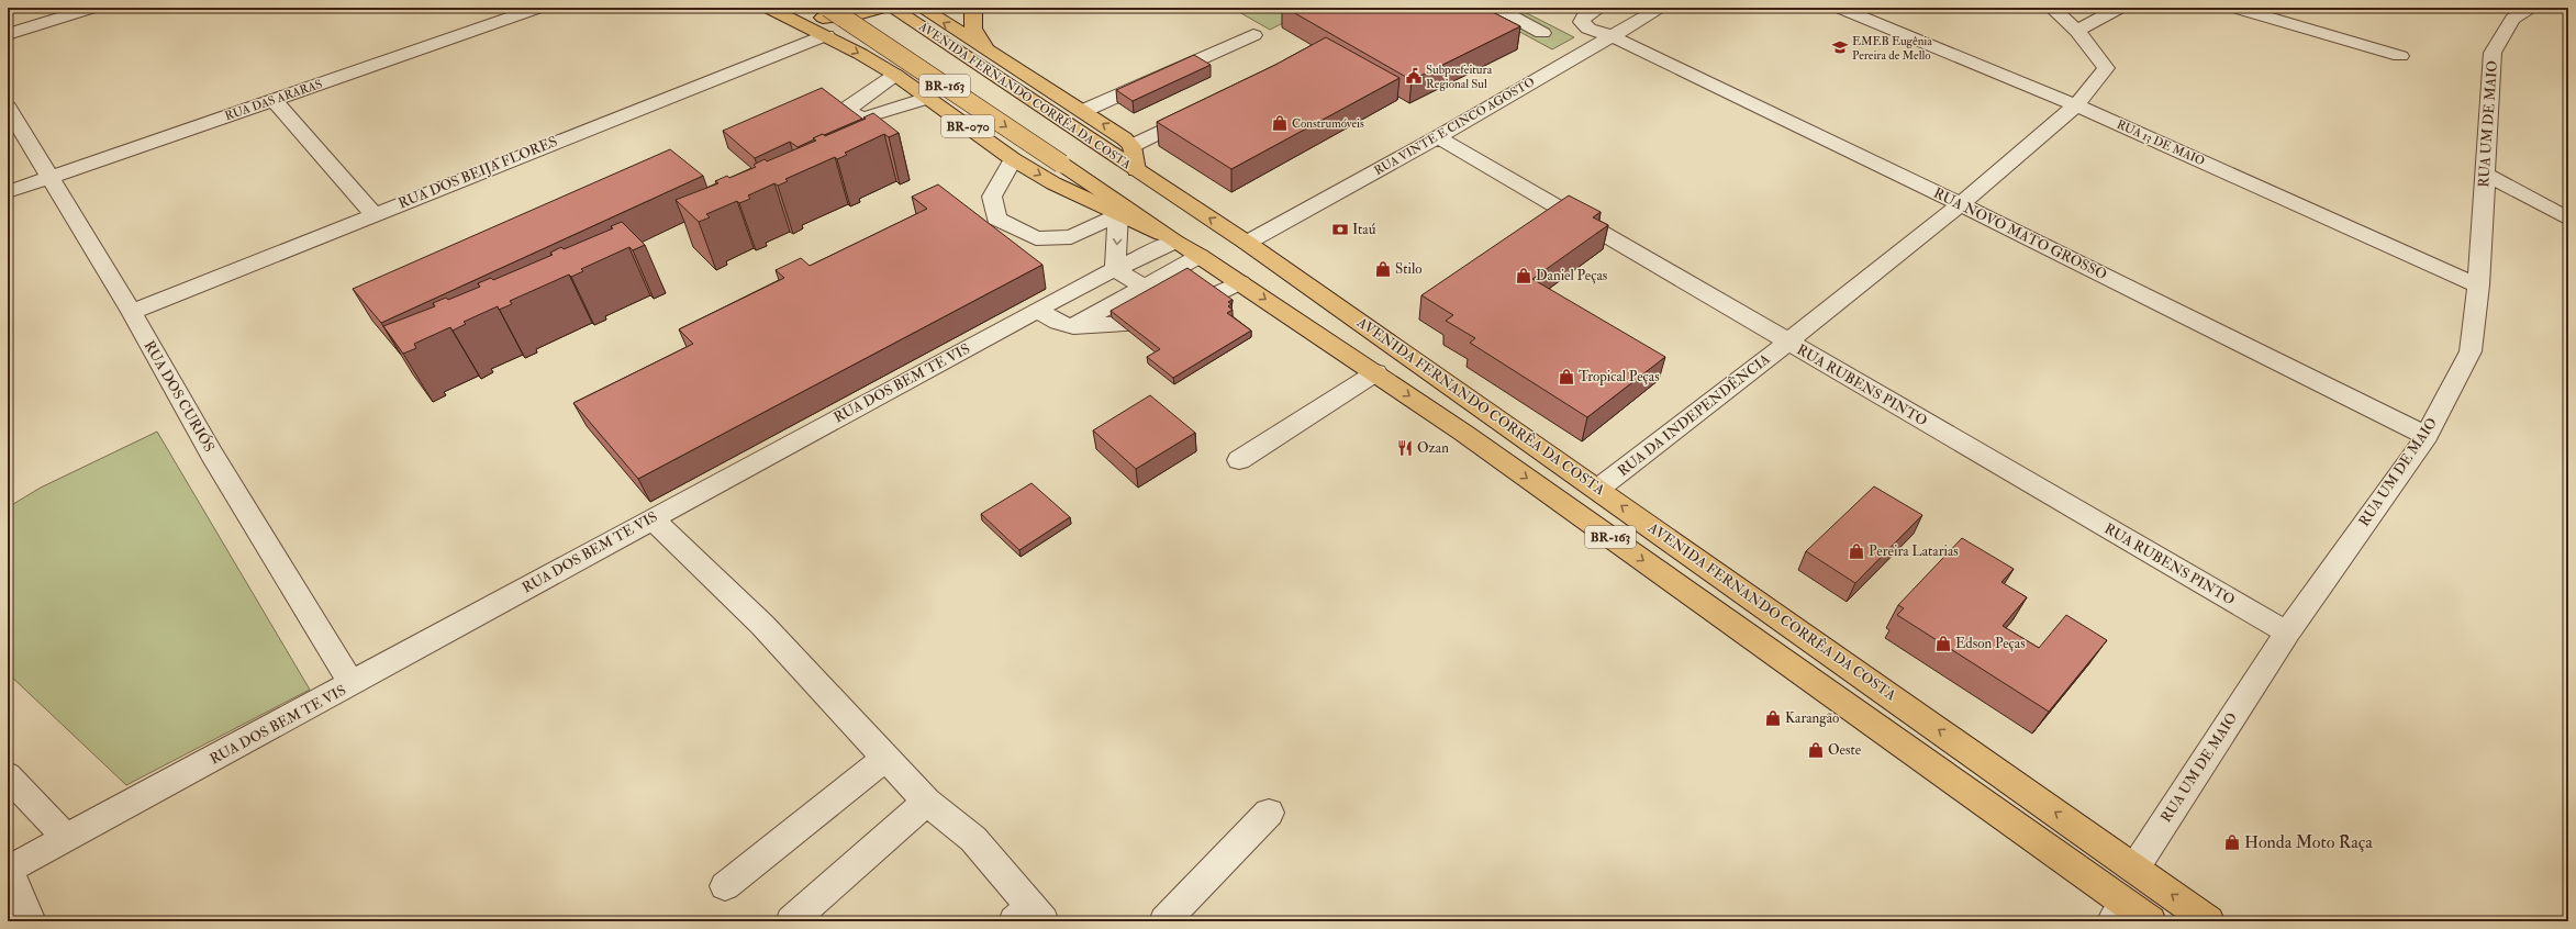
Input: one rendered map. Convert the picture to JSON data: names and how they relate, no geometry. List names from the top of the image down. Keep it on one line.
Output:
{"streets":{"main road":["BR-163","AVENIDA FERNANDO CORRÊA DA COSTA","BR-070"],"street":["RUA DAS ARARAS","RUA UM DE MAIO","RUA VINTE E CINCO AGOSTO","RUA 13 DE MAIO","RUA DOS BEIJA FLORES","RUA NOVO MATO GROSSO","RUA DOS BEM TE VIS","RUA RUBENS PINTO","RUA DOS CURIÓS","RUA DA INDEPENDÊNCIA"]},"crossings":[["BR-163","BR-070"],["BR-163","RUA DOS BEM TE VIS"],["AVENIDA FERNANDO CORRÊA DA COSTA","RUA UM DE MAIO"],["AVENIDA FERNANDO CORRÊA DA COSTA","RUA VINTE E CINCO AGOSTO"],["AVENIDA FERNANDO CORRÊA DA COSTA","RUA DA INDEPENDÊNCIA"],["RUA DAS ARARAS","RUA DOS CURIÓS"],["RUA UM DE MAIO","RUA 13 DE MAIO"],["RUA UM DE MAIO","RUA NOVO MATO GROSSO"],["RUA UM DE MAIO","RUA RUBENS PINTO"],["BR-070","RUA DOS BEIJA FLORES"],["BR-070","RUA DOS BEM TE VIS"],["RUA VINTE E CINCO AGOSTO","RUA NOVO MATO GROSSO"],["RUA VINTE E CINCO AGOSTO","RUA RUBENS PINTO"],["RUA 13 DE MAIO","RUA DA INDEPENDÊNCIA"],["RUA DOS BEIJA FLORES","RUA DOS CURIÓS"],["RUA NOVO MATO GROSSO","RUA DA INDEPENDÊNCIA"],["RUA DOS BEM TE VIS","RUA DOS CURIÓS"],["RUA RUBENS PINTO","RUA DA INDEPENDÊNCIA"]],"places":{"school or university":["EMEB Eugênia Pereira de Mello"],"public building":["Subprefeitura Regional Sul"],"shop":["Construmóveis","Stilo","Daniel Peças","Tropical Peças","Pereira Latarias","Edson Peças","Karangão","Oeste","Honda Moto Raça"],"bank":["Itaú"],"restaurant":["Ozan"]}}
